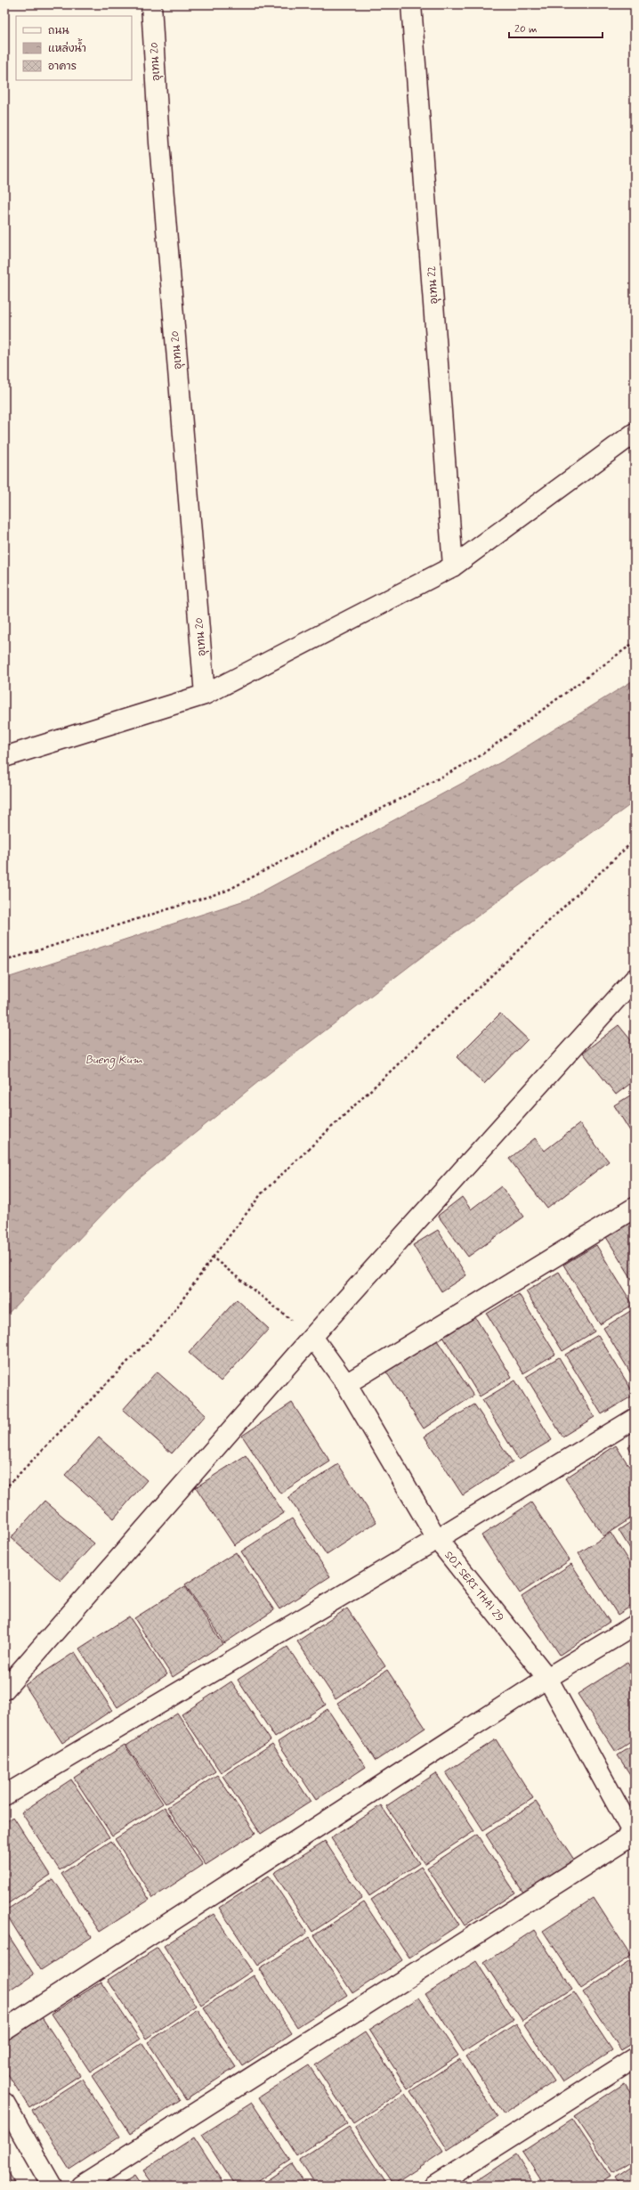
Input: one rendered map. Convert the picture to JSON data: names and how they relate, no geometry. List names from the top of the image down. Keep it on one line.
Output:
{"streets":{"street":["อุเทน 20","อุเทน 22","SOI SERI THAI 29"]},"water":["Bueng Kum"],"legend":["ถนน","แหล่งน้ำ","อาคาร"],"scale_bar":"20 m"}
